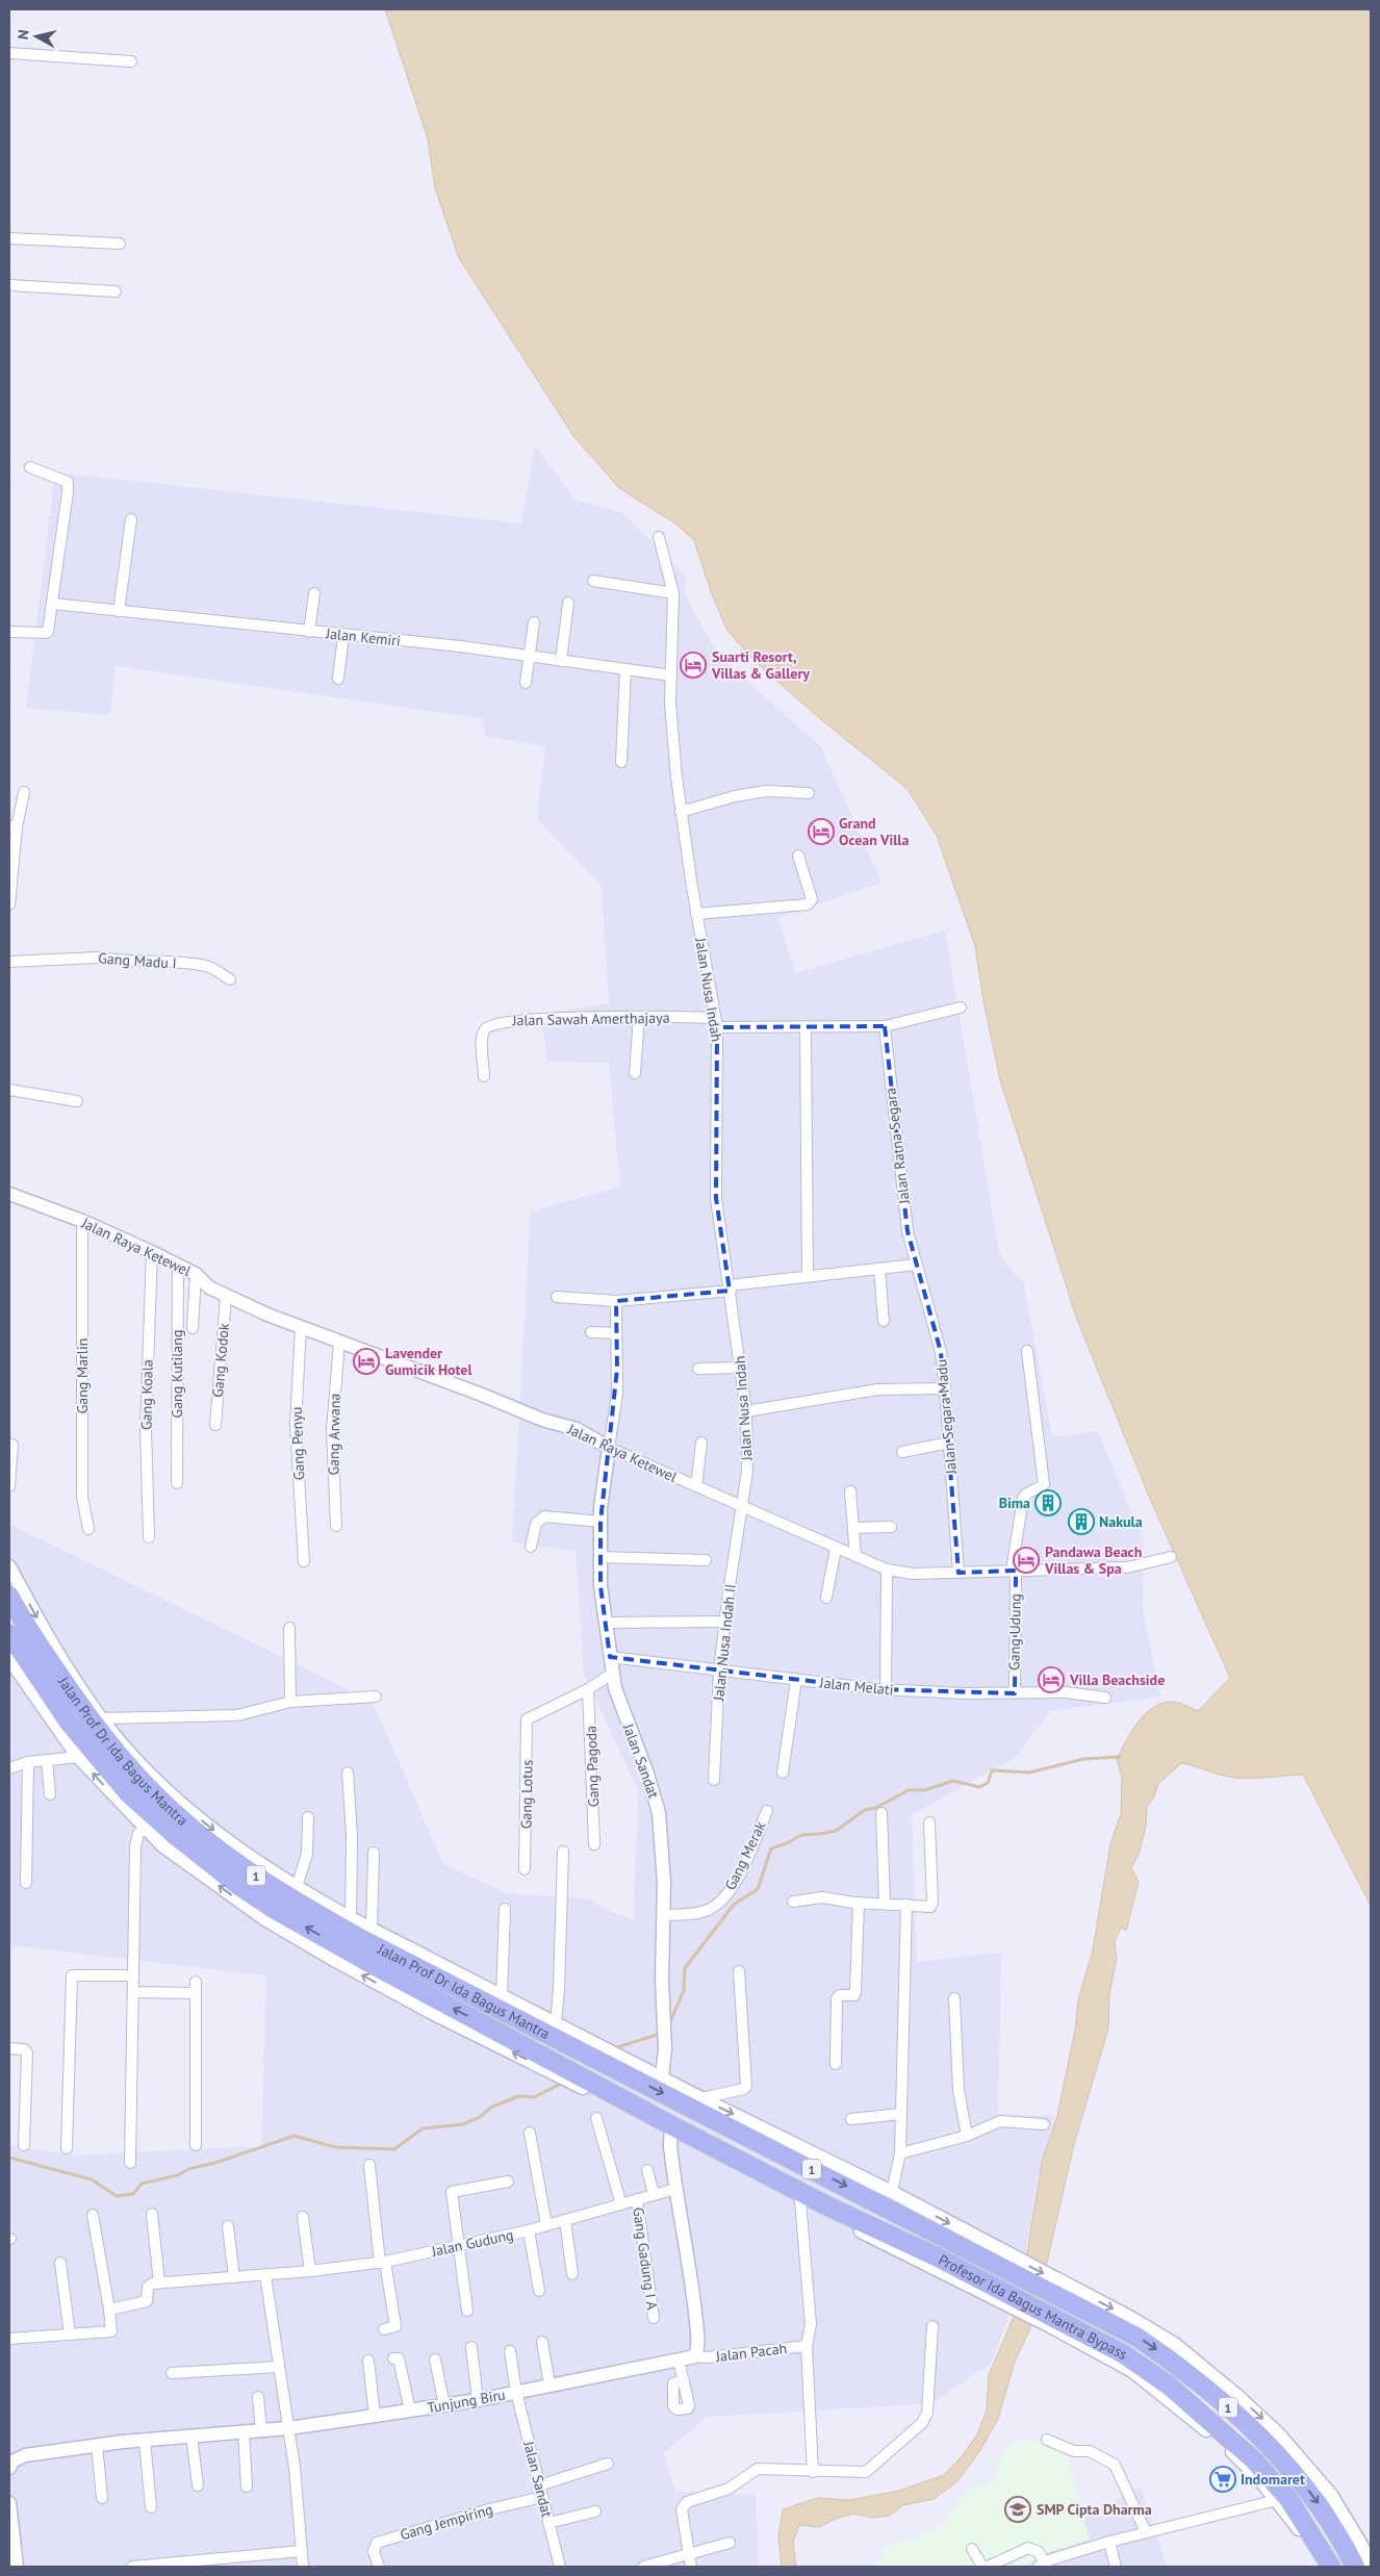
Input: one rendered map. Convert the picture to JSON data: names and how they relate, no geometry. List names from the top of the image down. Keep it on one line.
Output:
{"streets":{"highway":["Jalan Prof Dr Ida Bagus Mantra","1","Profesor Ida Bagus Mantra Bypass"],"street":["Jalan Kemiri","Gang Madu I","Jalan Nusa Indah","Jalan Sawah Amerthajaya","Jalan Ratna Segara","Jalan Raya Ketewel","Gang Kodok","Gang Kutilang","Gang Marlin","Gang Koala","Jalan Segara Madu","Gang Arwana","Gang Penyu","Gang Udung","Jalan Nusa Indah II","Jalan Melati","Jalan Sandat","Gang Pagoda","Gang Lotus","Gang Merak","Jalan Gudung","Gang Gadung I A","Jalan Pacah","Tunjung Biru","Gang Jempiring"]},"crossings":[["Jalan Kemiri","Jalan Nusa Indah"],["Jalan Nusa Indah","Jalan Sawah Amerthajaya"],["Jalan Nusa Indah","Jalan Raya Ketewel"],["Jalan Nusa Indah","Jalan Nusa Indah II"],["Jalan Sawah Amerthajaya","Jalan Ratna Segara"],["Jalan Ratna Segara","Jalan Segara Madu"],["Jalan Raya Ketewel","Gang Kodok"],["Jalan Raya Ketewel","Gang Kutilang"],["Jalan Raya Ketewel","Gang Marlin"],["Jalan Raya Ketewel","Gang Koala"],["Jalan Raya Ketewel","Jalan Segara Madu"],["Jalan Raya Ketewel","Gang Arwana"],["Jalan Raya Ketewel","Gang Penyu"],["Jalan Raya Ketewel","Gang Udung"],["Jalan Raya Ketewel","Jalan Nusa Indah II"],["Jalan Raya Ketewel","Jalan Sandat"],["Gang Udung","Jalan Melati"],["Jalan Nusa Indah II","Jalan Melati"],["Jalan Melati","Jalan Sandat"],["Jalan Prof Dr Ida Bagus Mantra","Profesor Ida Bagus Mantra Bypass"],["Jalan Sandat","Gang Merak"],["Jalan Sandat","Tunjung Biru"],["Jalan Sandat","Gang Jempiring"],["Gang Pagoda","Gang Lotus"],["Jalan Gudung","Gang Gadung I A"],["Jalan Pacah","Tunjung Biru"]],"places":{"hotel":["Suarti Resort, Villas & Gallery","Grand Ocean Villa","Lavender Gumicik Hotel","Pandawa Beach Villas & Spa","Villa Beachside"],"building":["Bima","Nakula"],"supermarket":["Indomaret"],"school or university":["SMP Cipta Dharma"]},"north":"left"}
